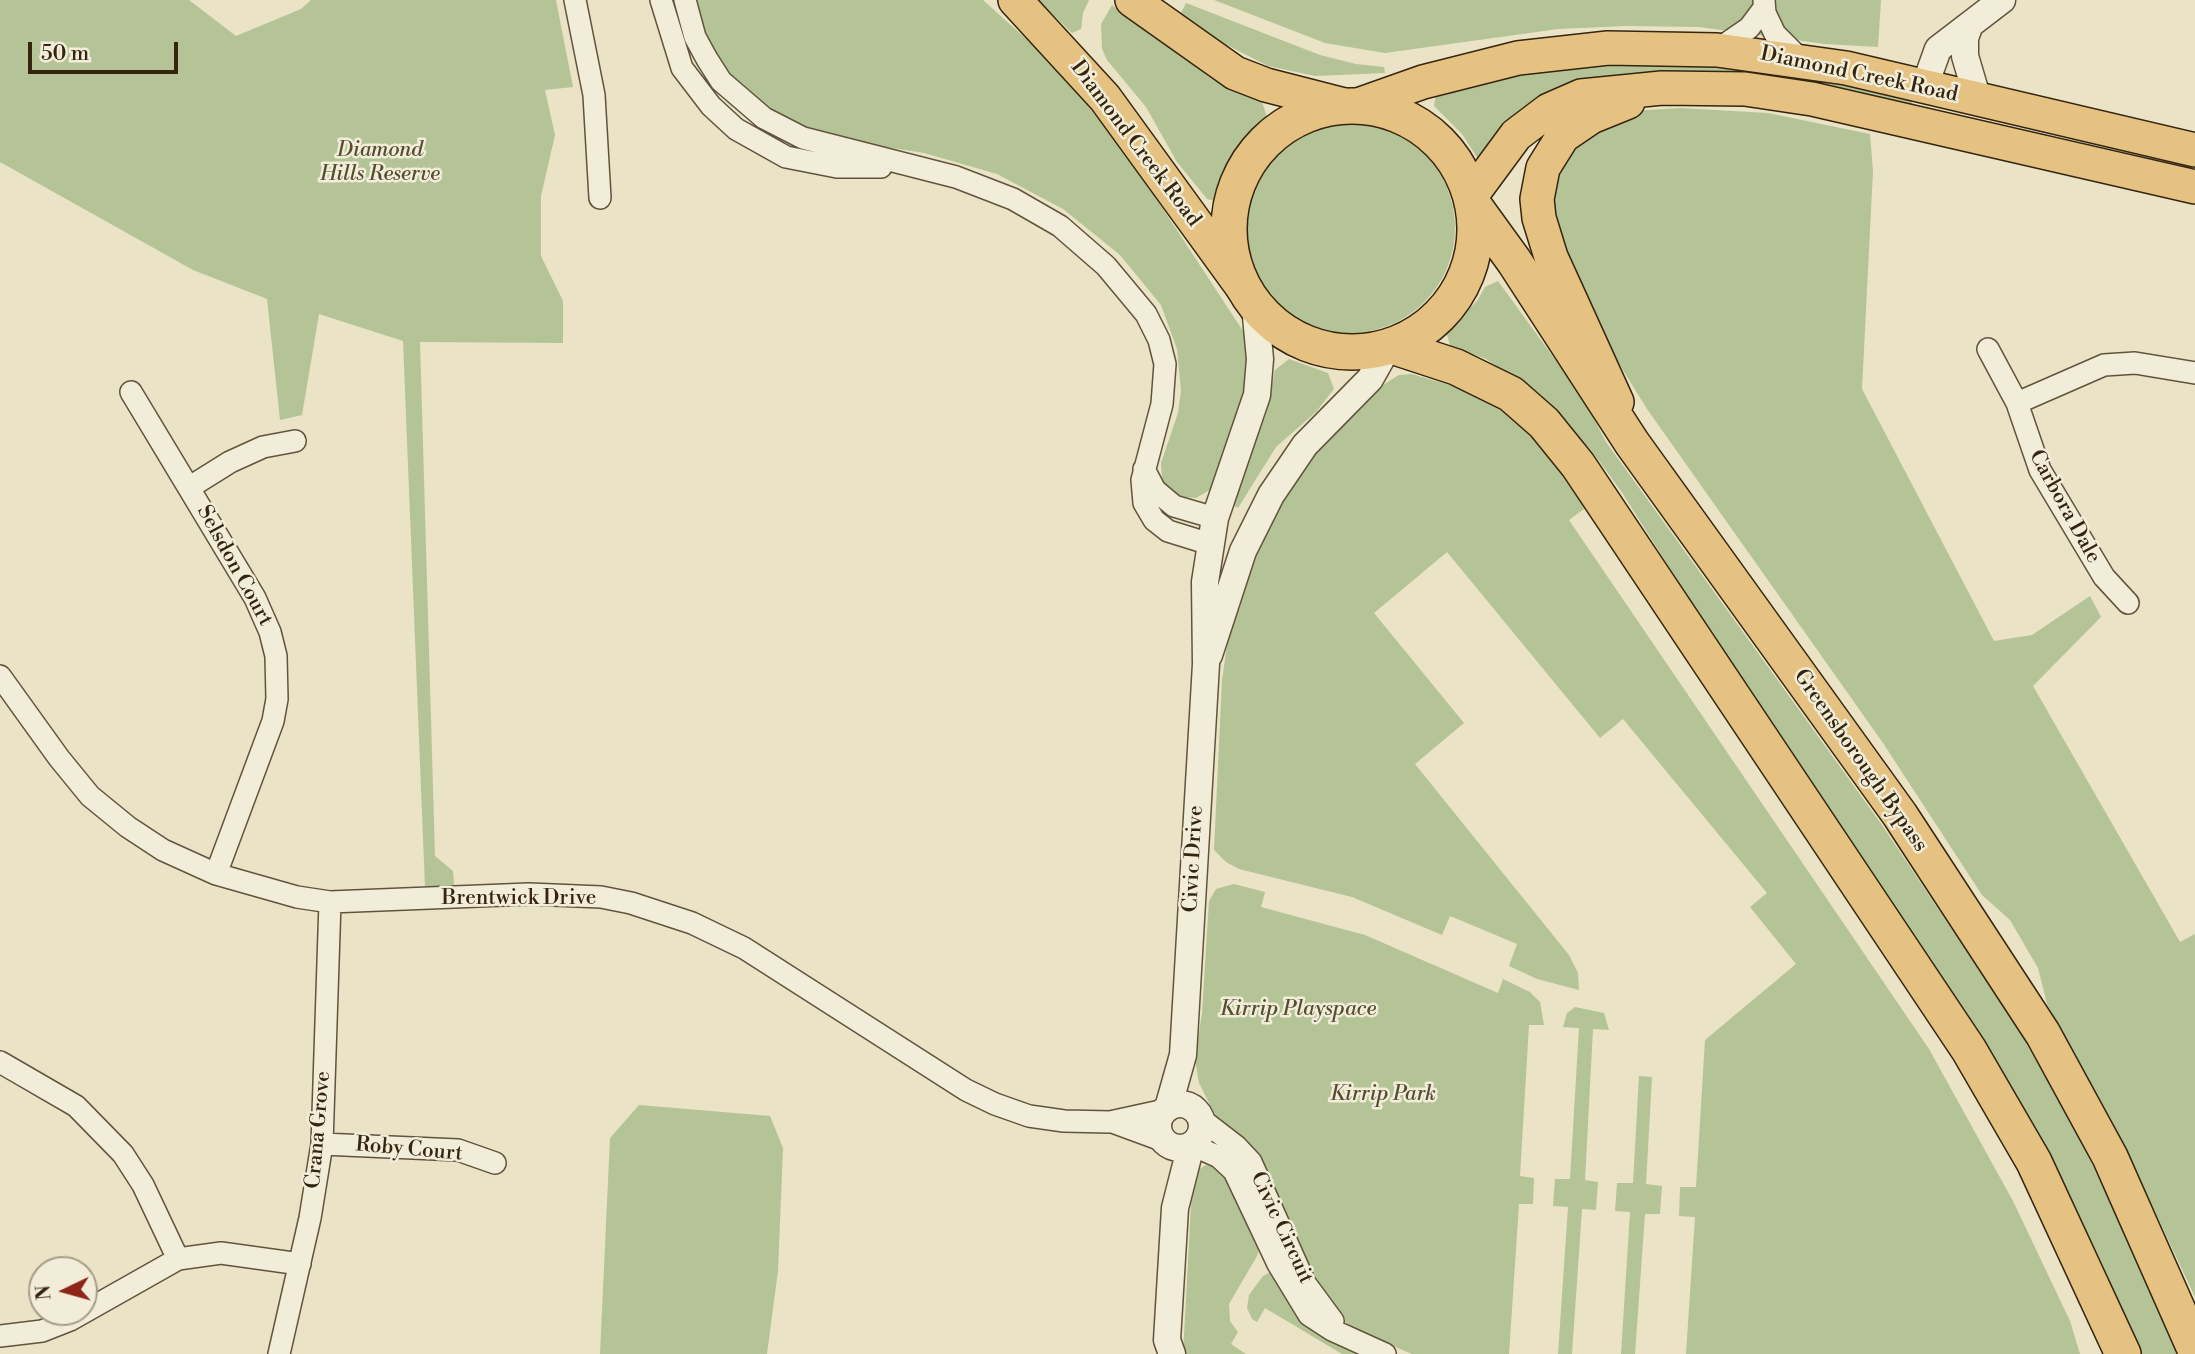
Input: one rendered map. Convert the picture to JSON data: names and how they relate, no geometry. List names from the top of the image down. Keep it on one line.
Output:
{"streets":{"highway":["Greensborough Bypass"],"main road":["Diamond Creek Road"],"street":["Carbora Dale","Selsdon Court","Civic Drive","Brentwick Drive","Crana Grove","Roby Court","Civic Circuit"]},"crossings":[["Diamond Creek Road","Greensborough Bypass"],["Diamond Creek Road","Civic Drive"],["Selsdon Court","Brentwick Drive"],["Greensborough Bypass","Civic Drive"],["Civic Drive","Brentwick Drive"],["Civic Drive","Civic Circuit"],["Brentwick Drive","Crana Grove"],["Brentwick Drive","Civic Circuit"],["Crana Grove","Roby Court"]],"parks":["Diamond Hills Reserve","Kirrip Playspace","Kirrip Park"],"scale_bar":"50 m","north":"left"}
